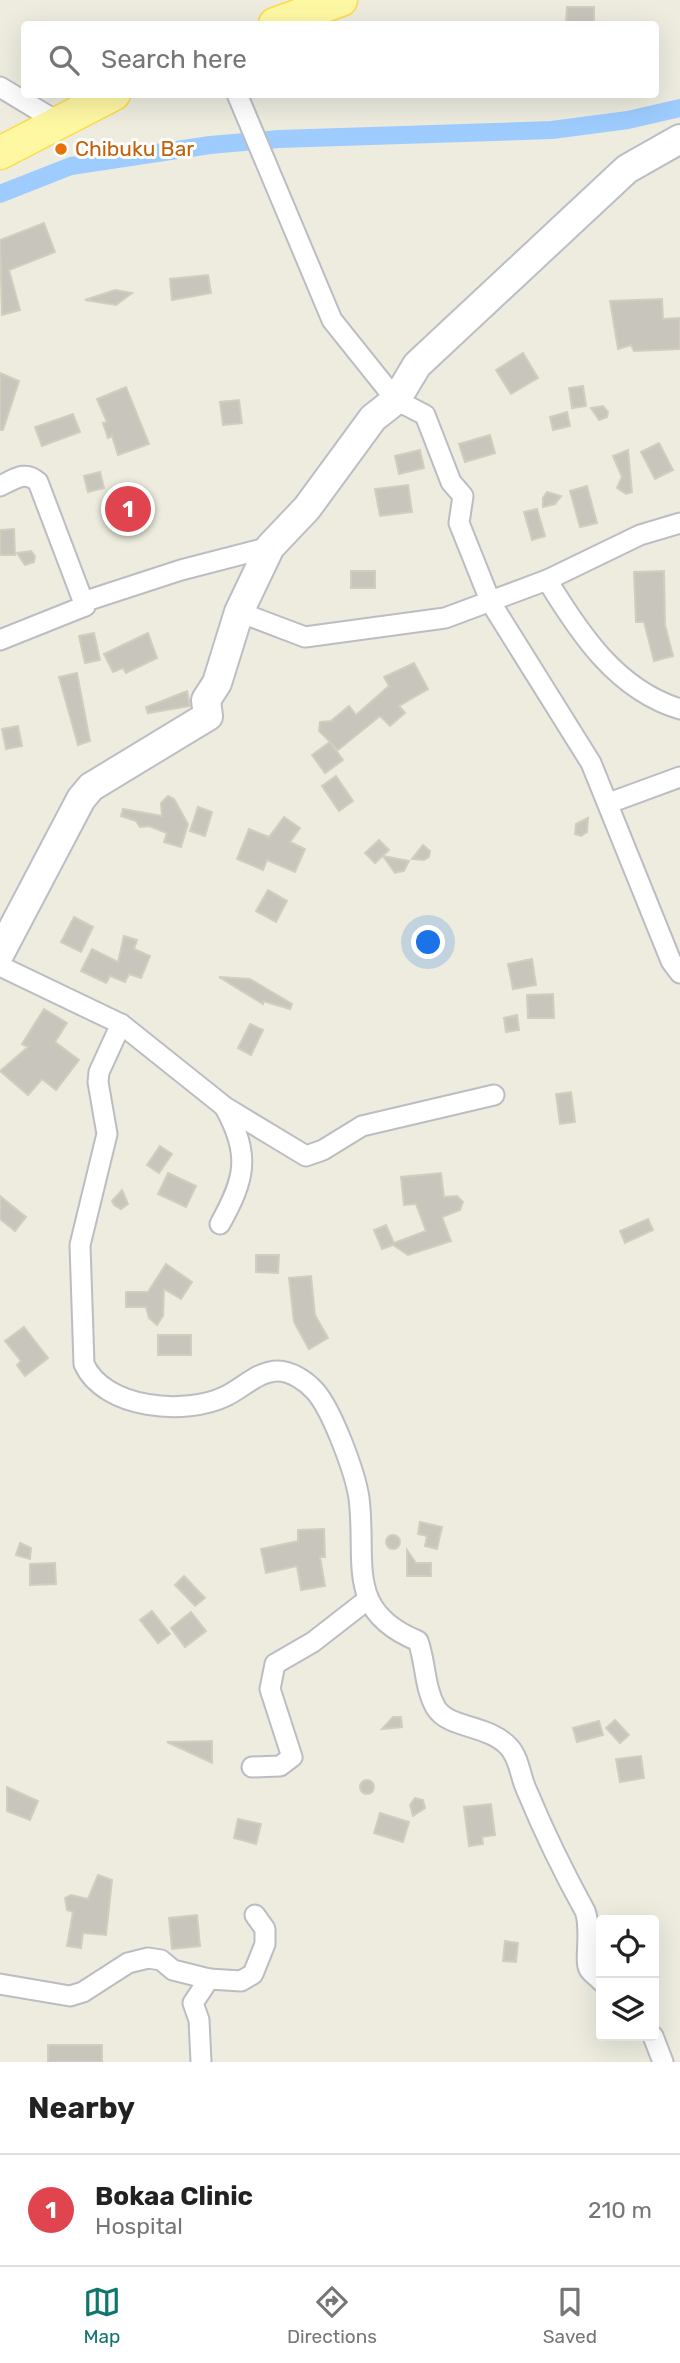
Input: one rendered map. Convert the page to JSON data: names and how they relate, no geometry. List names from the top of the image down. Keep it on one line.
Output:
{"places":["Chibuku Bar"],"page":{"search":"Search here","pins":"1","heading":"Nearby","list":[{"mark":"1","name":"Bokaa Clinic","note":"Hospital","value":"210 m"}],"nav":["Map","Directions","Saved"]}}
